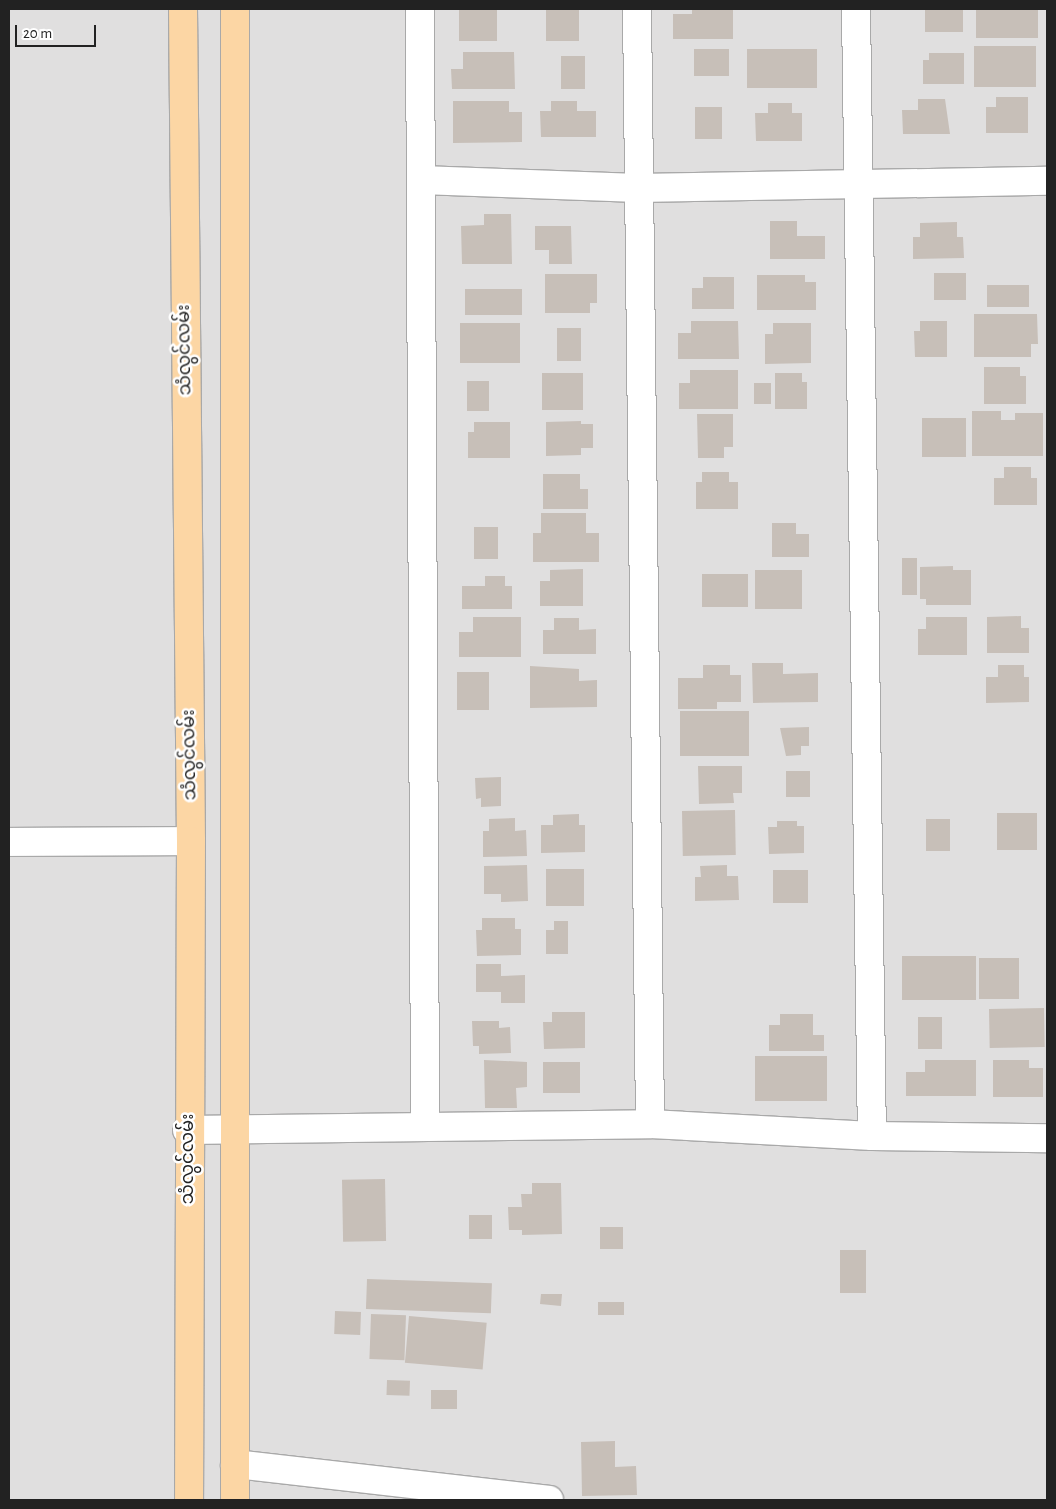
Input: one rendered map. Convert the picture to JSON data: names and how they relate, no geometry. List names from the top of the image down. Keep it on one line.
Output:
{"streets":{"main road":["သံလွင်လမ်း"]},"scale_bar":"20 m"}
